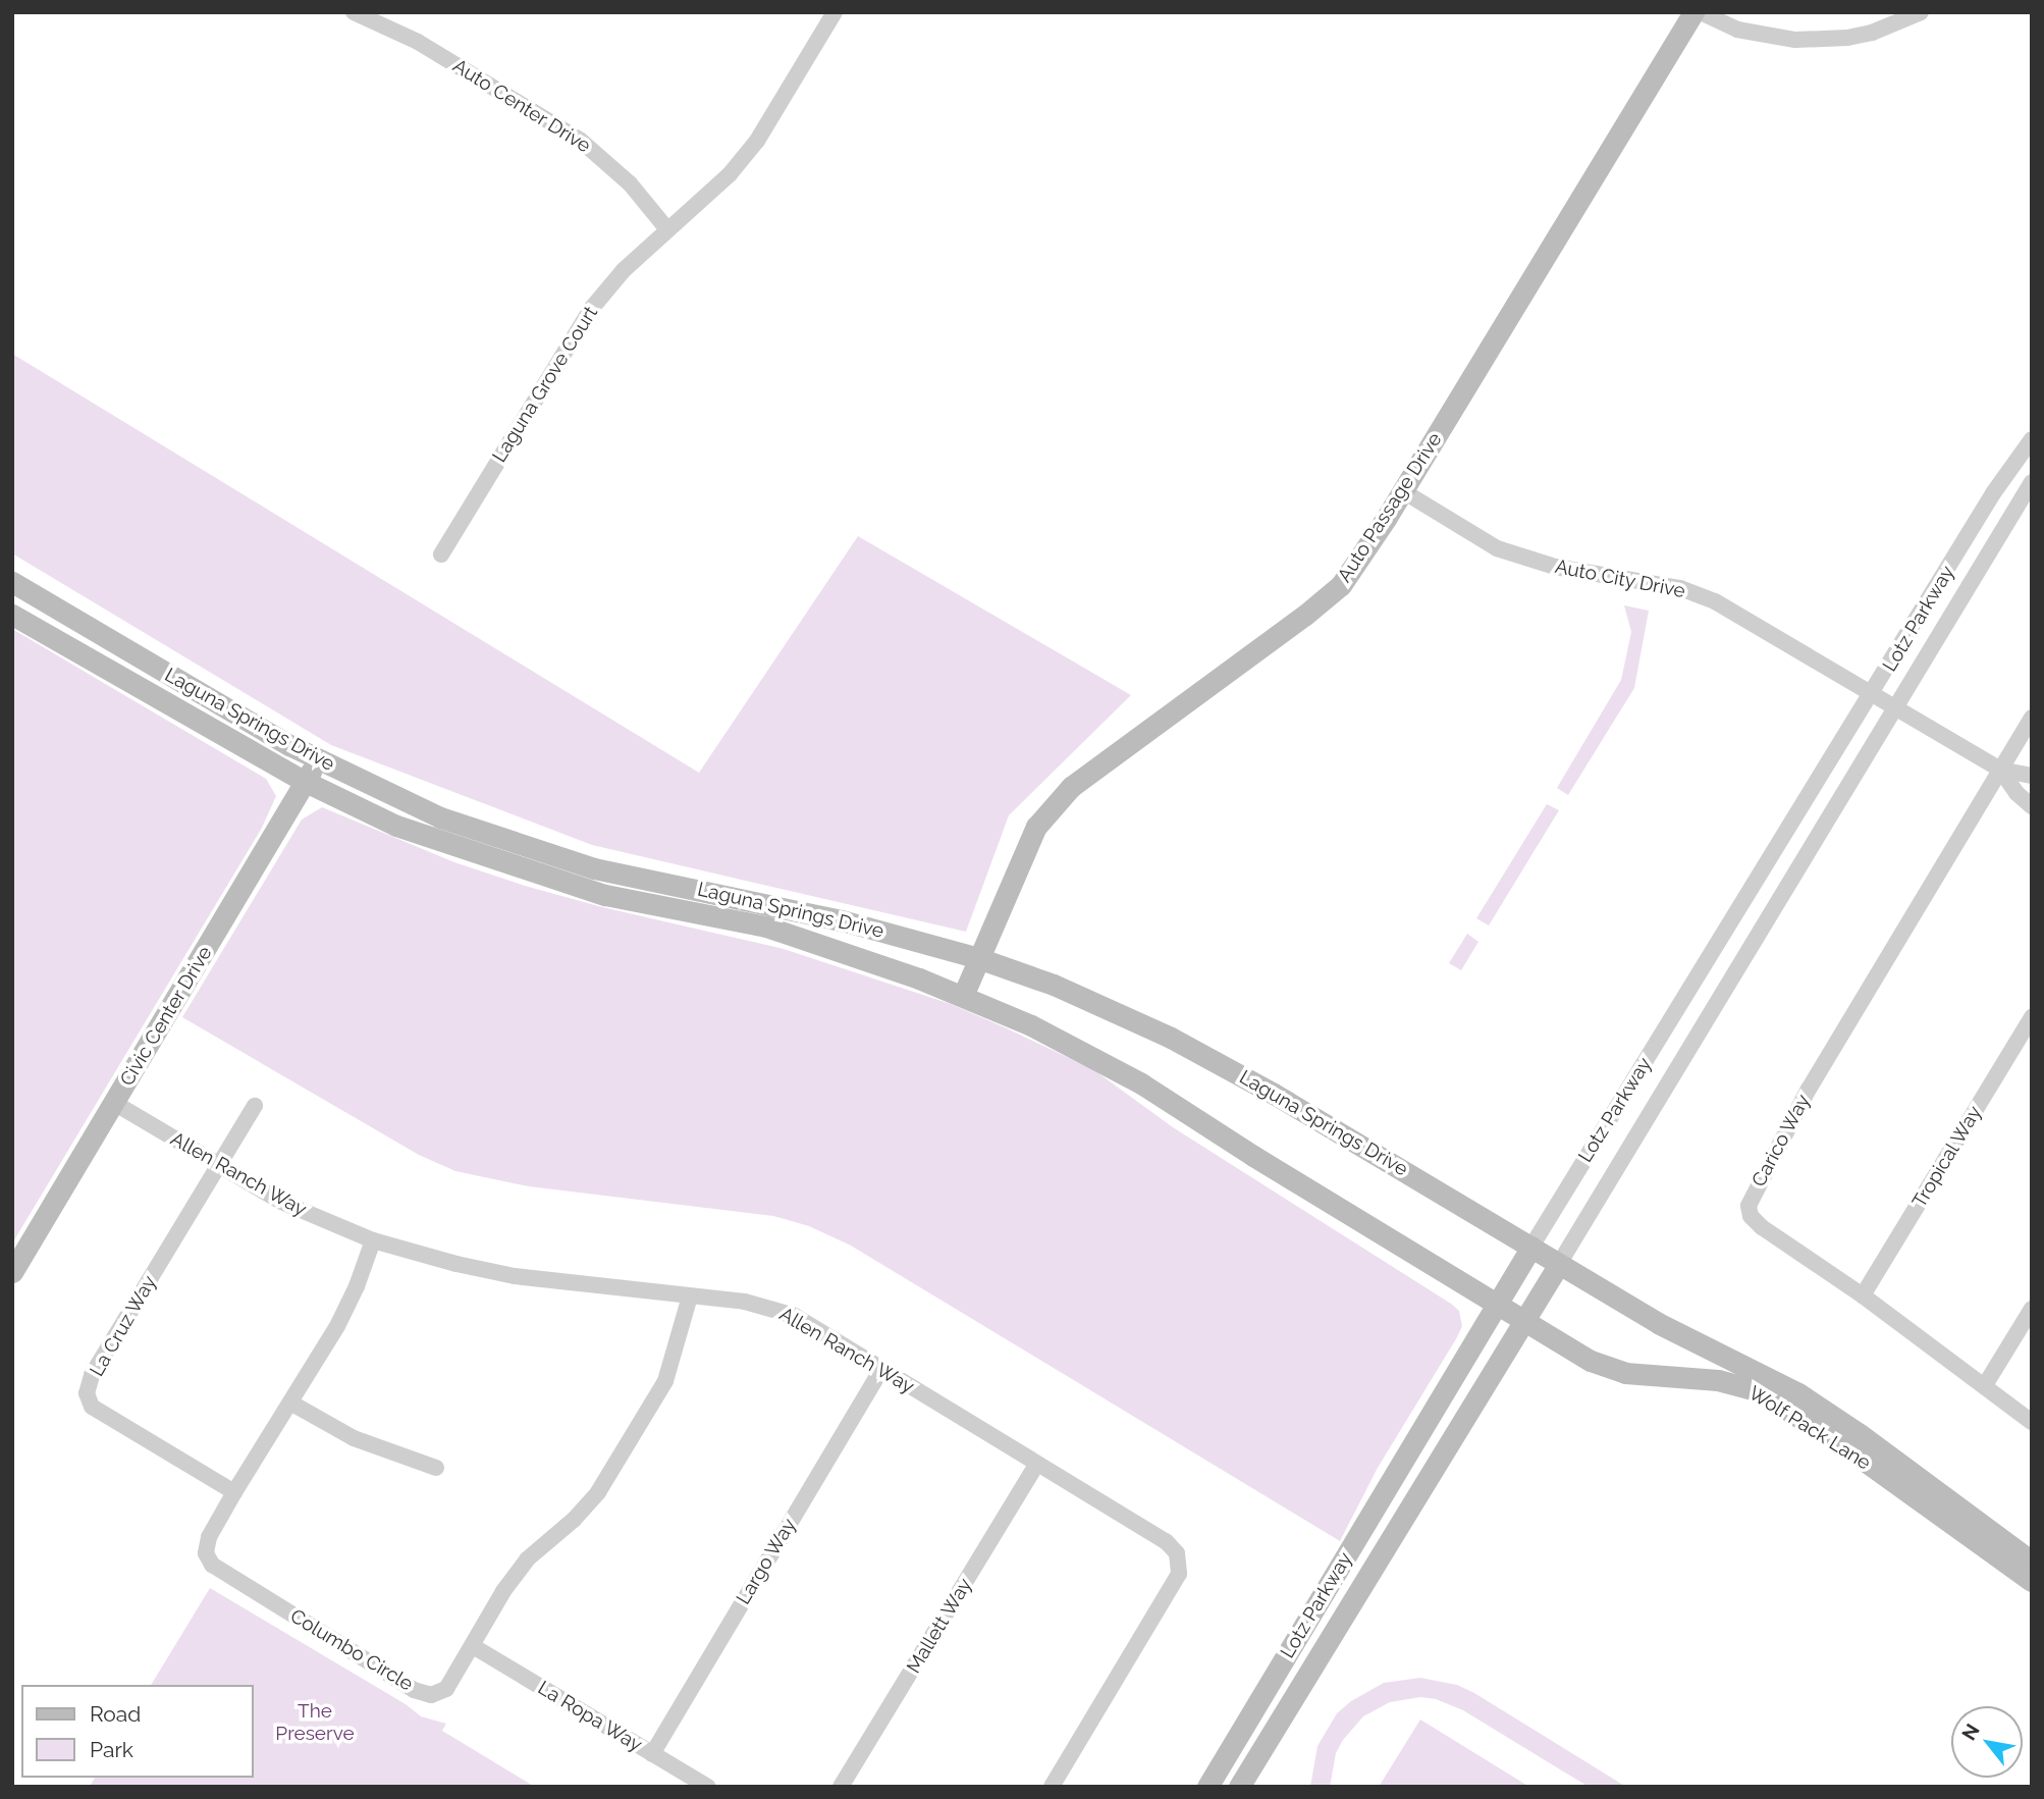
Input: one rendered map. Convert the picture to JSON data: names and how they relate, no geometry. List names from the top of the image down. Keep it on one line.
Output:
{"streets":{"street":["Auto Center Drive","Laguna Grove Court","Auto Passage Drive","Auto City Drive","Lotz Parkway","Laguna Springs Drive","Civic Center Drive","Carico Way","Tropical Way","Allen Ranch Way","La Cruz Way","Wolf Pack Lane","Largo Way","Mallett Way","Columbo Circle","La Ropa Way"]},"crossings":[["Auto Center Drive","Laguna Grove Court"],["Auto Passage Drive","Auto City Drive"],["Auto Passage Drive","Laguna Springs Drive"],["Auto City Drive","Lotz Parkway"],["Auto City Drive","Carico Way"],["Lotz Parkway","Laguna Springs Drive"],["Lotz Parkway","Wolf Pack Lane"],["Laguna Springs Drive","Civic Center Drive"],["Laguna Springs Drive","Wolf Pack Lane"],["Civic Center Drive","Allen Ranch Way"],["Carico Way","Tropical Way"],["Allen Ranch Way","La Cruz Way"],["Allen Ranch Way","Largo Way"],["Allen Ranch Way","Mallett Way"],["Allen Ranch Way","Columbo Circle"],["La Cruz Way","Columbo Circle"],["Largo Way","La Ropa Way"],["Columbo Circle","La Ropa Way"]],"parks":["The Preserve"],"legend":["Road","Park"],"north":"top left"}
